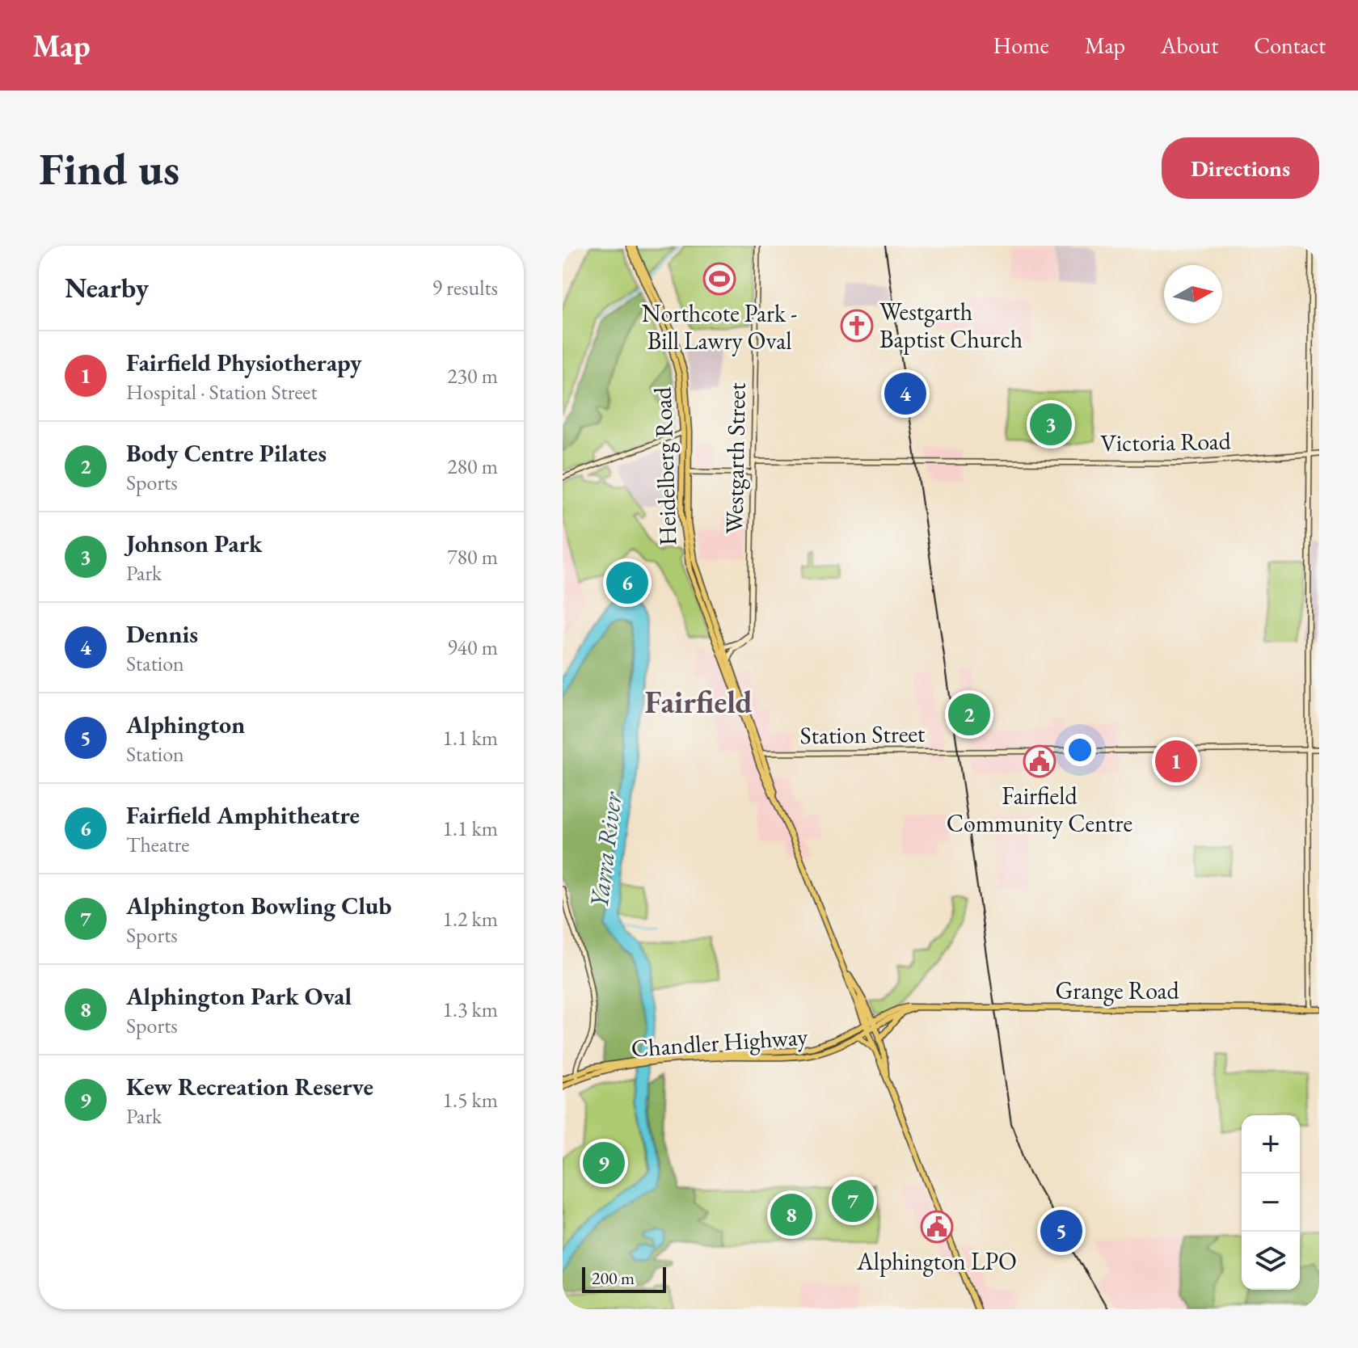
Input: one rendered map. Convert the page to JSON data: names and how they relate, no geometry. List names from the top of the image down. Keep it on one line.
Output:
{"streets":{"main road":["Heidelberg Road","Grange Road","Chandler Highway"],"street":["Victoria Road","Westgarth Street","Station Street"]},"crossings":[["Victoria Road","Westgarth Street"],["Westgarth Street","Heidelberg Road"],["Heidelberg Road","Station Street"],["Heidelberg Road","Grange Road"],["Heidelberg Road","Chandler Highway"],["Grange Road","Chandler Highway"]],"districts":["Fairfield"],"water":["Yarra River"],"places":{"sports":["Northcote Park - Bill Lawry Oval"],"church":["Westgarth Baptist Church"],"public building":["Fairfield Community Centre","Alphington LPO"]},"scale_bar":"200 m","north":"right","page":{"header":"Map","nav":["Home","Map","About","Contact"],"buttons":"Directions","title":"Find us","heading":["Nearby","9 results"],"list":[{"mark":"1","name":"Fairfield Physiotherapy","note":"Hospital · Station Street","value":"230 m"},{"mark":"2","name":"Body Centre Pilates","note":"Sports","value":"280 m"},{"mark":"3","name":"Johnson Park","note":"Park","value":"780 m"},{"mark":"4","name":"Dennis","note":"Station","value":"940 m"},{"mark":"5","name":"Alphington","note":"Station","value":"1.1 km"},{"mark":"6","name":"Fairfield Amphitheatre","note":"Theatre","value":"1.1 km"},{"mark":"7","name":"Alphington Bowling Club","note":"Sports","value":"1.2 km"},{"mark":"8","name":"Alphington Park Oval","note":"Sports","value":"1.3 km"},{"mark":"9","name":"Kew Recreation Reserve","note":"Park","value":"1.5 km"}],"pins":["4","3","6","2","1","9","7","8","5"],"map_buttons":["+","−"],"scale":"200 m"}}
